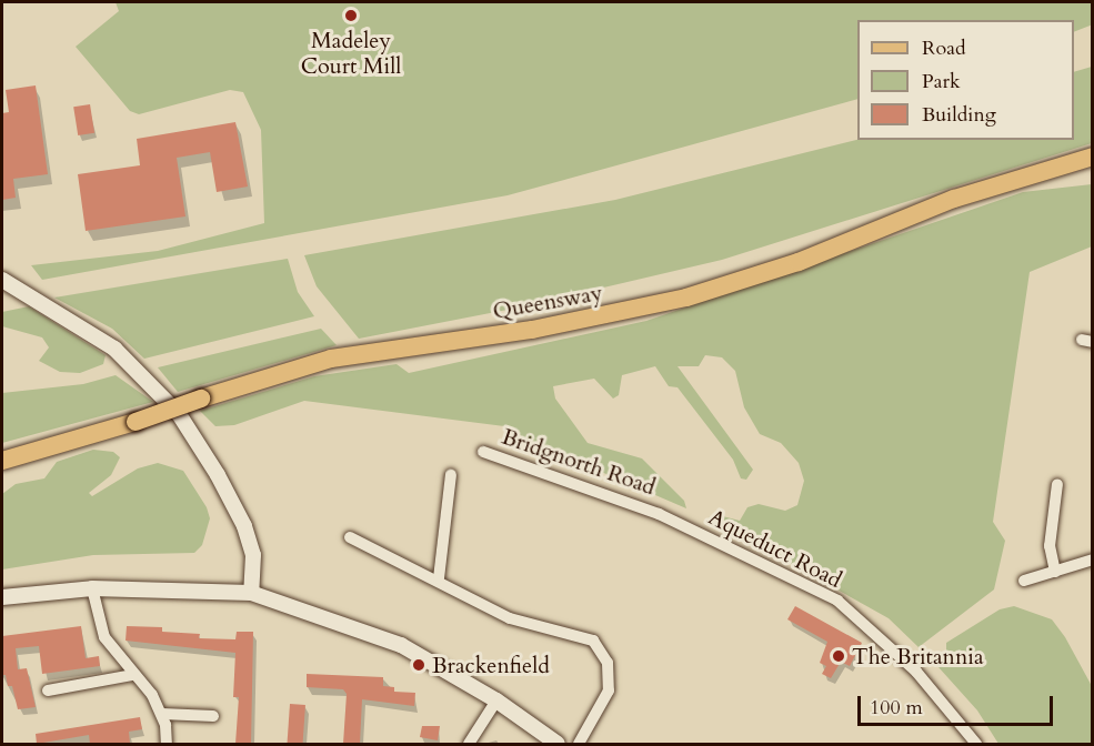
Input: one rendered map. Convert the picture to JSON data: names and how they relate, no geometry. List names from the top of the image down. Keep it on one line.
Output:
{"streets":{"main road":["Queensway"],"street":["Bridgnorth Road","Aqueduct Road"]},"crossings":[["Bridgnorth Road","Aqueduct Road"]],"places":["Madeley Court Mill","The Britannia","Brackenfield"],"legend":["Road","Park","Building"],"scale_bar":"100 m"}
